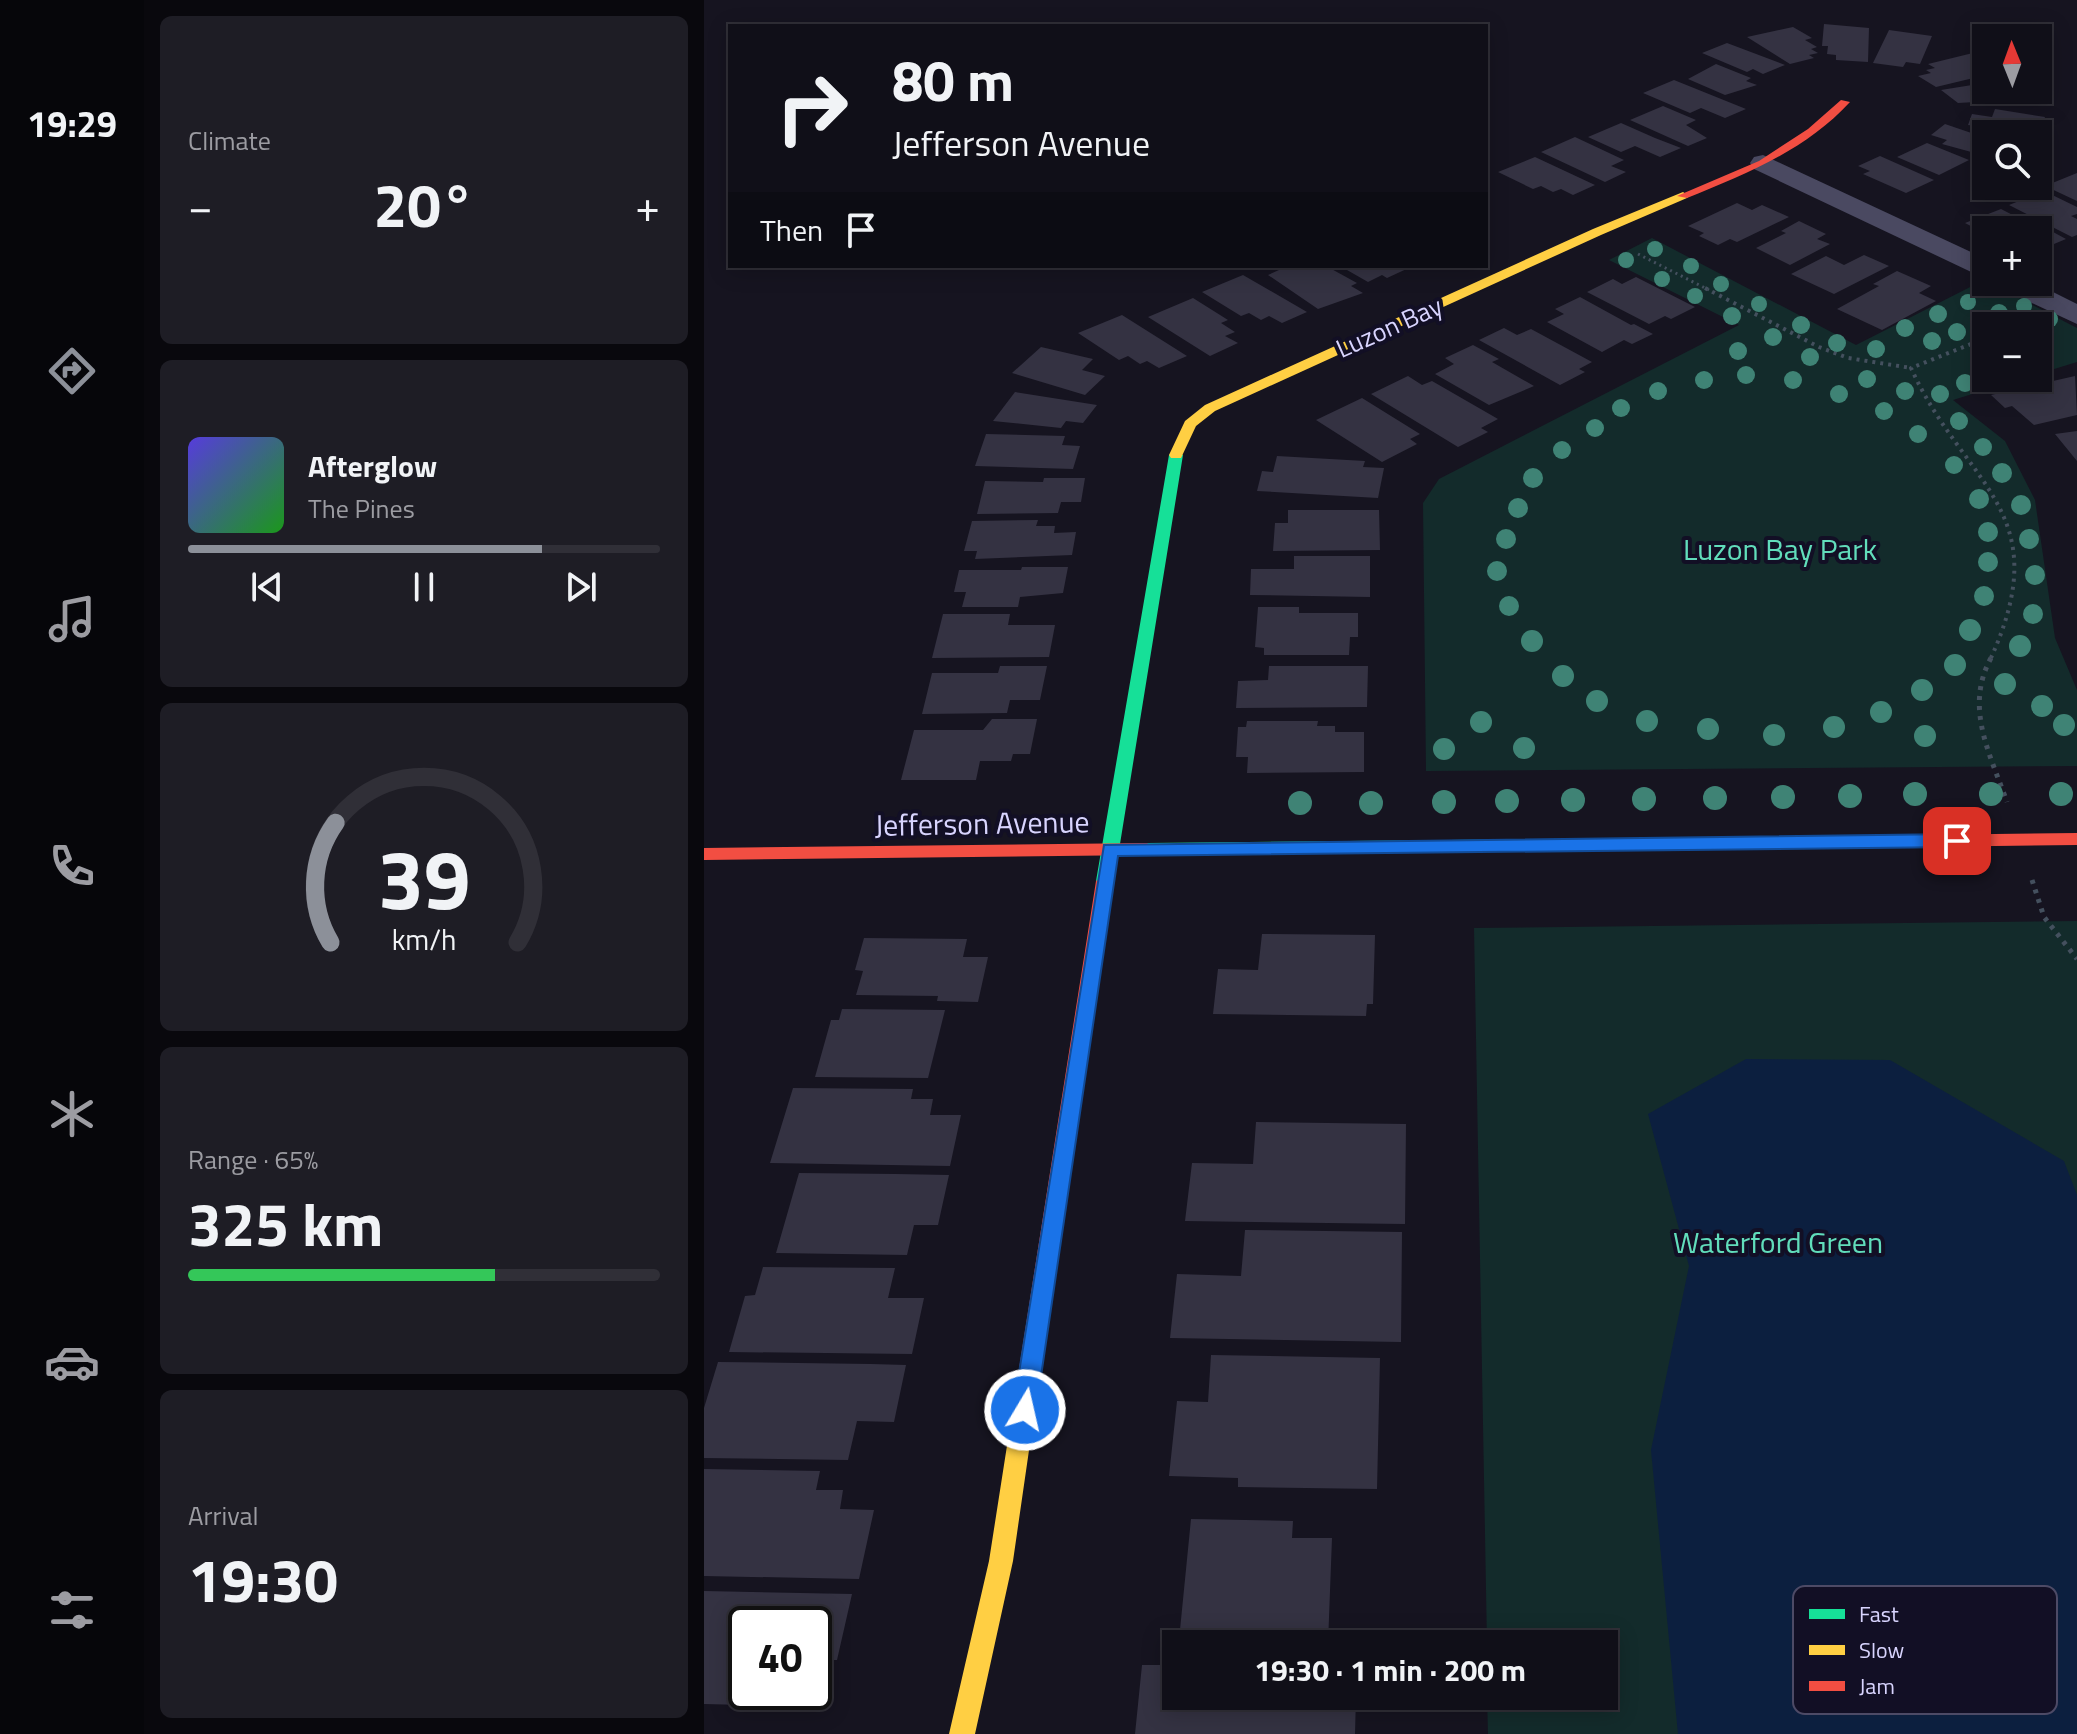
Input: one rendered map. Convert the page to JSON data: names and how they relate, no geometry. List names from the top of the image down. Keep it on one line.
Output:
{"streets":{"street":["Luzon Bay","Jefferson Avenue"]},"crossings":[["Luzon Bay","Jefferson Avenue"]],"parks":["Luzon Bay Park","Waterford Green"],"legend":["Fast","Slow","Jam"],"north":"top","page":{"tabs":"19:29","tile":["Climate",["Range · 65%","325 km"],["Arrival","19:30"]],"map_buttons":["+","−"],"turn":["80 m","Jefferson Avenue"],"heat":["−","20°","+"],"then":"Then","song":["Afterglow","The Pines"],"limit":"40","trip":"19:30 · 1 min · 200 m","gauge":["39","km/h"]}}
